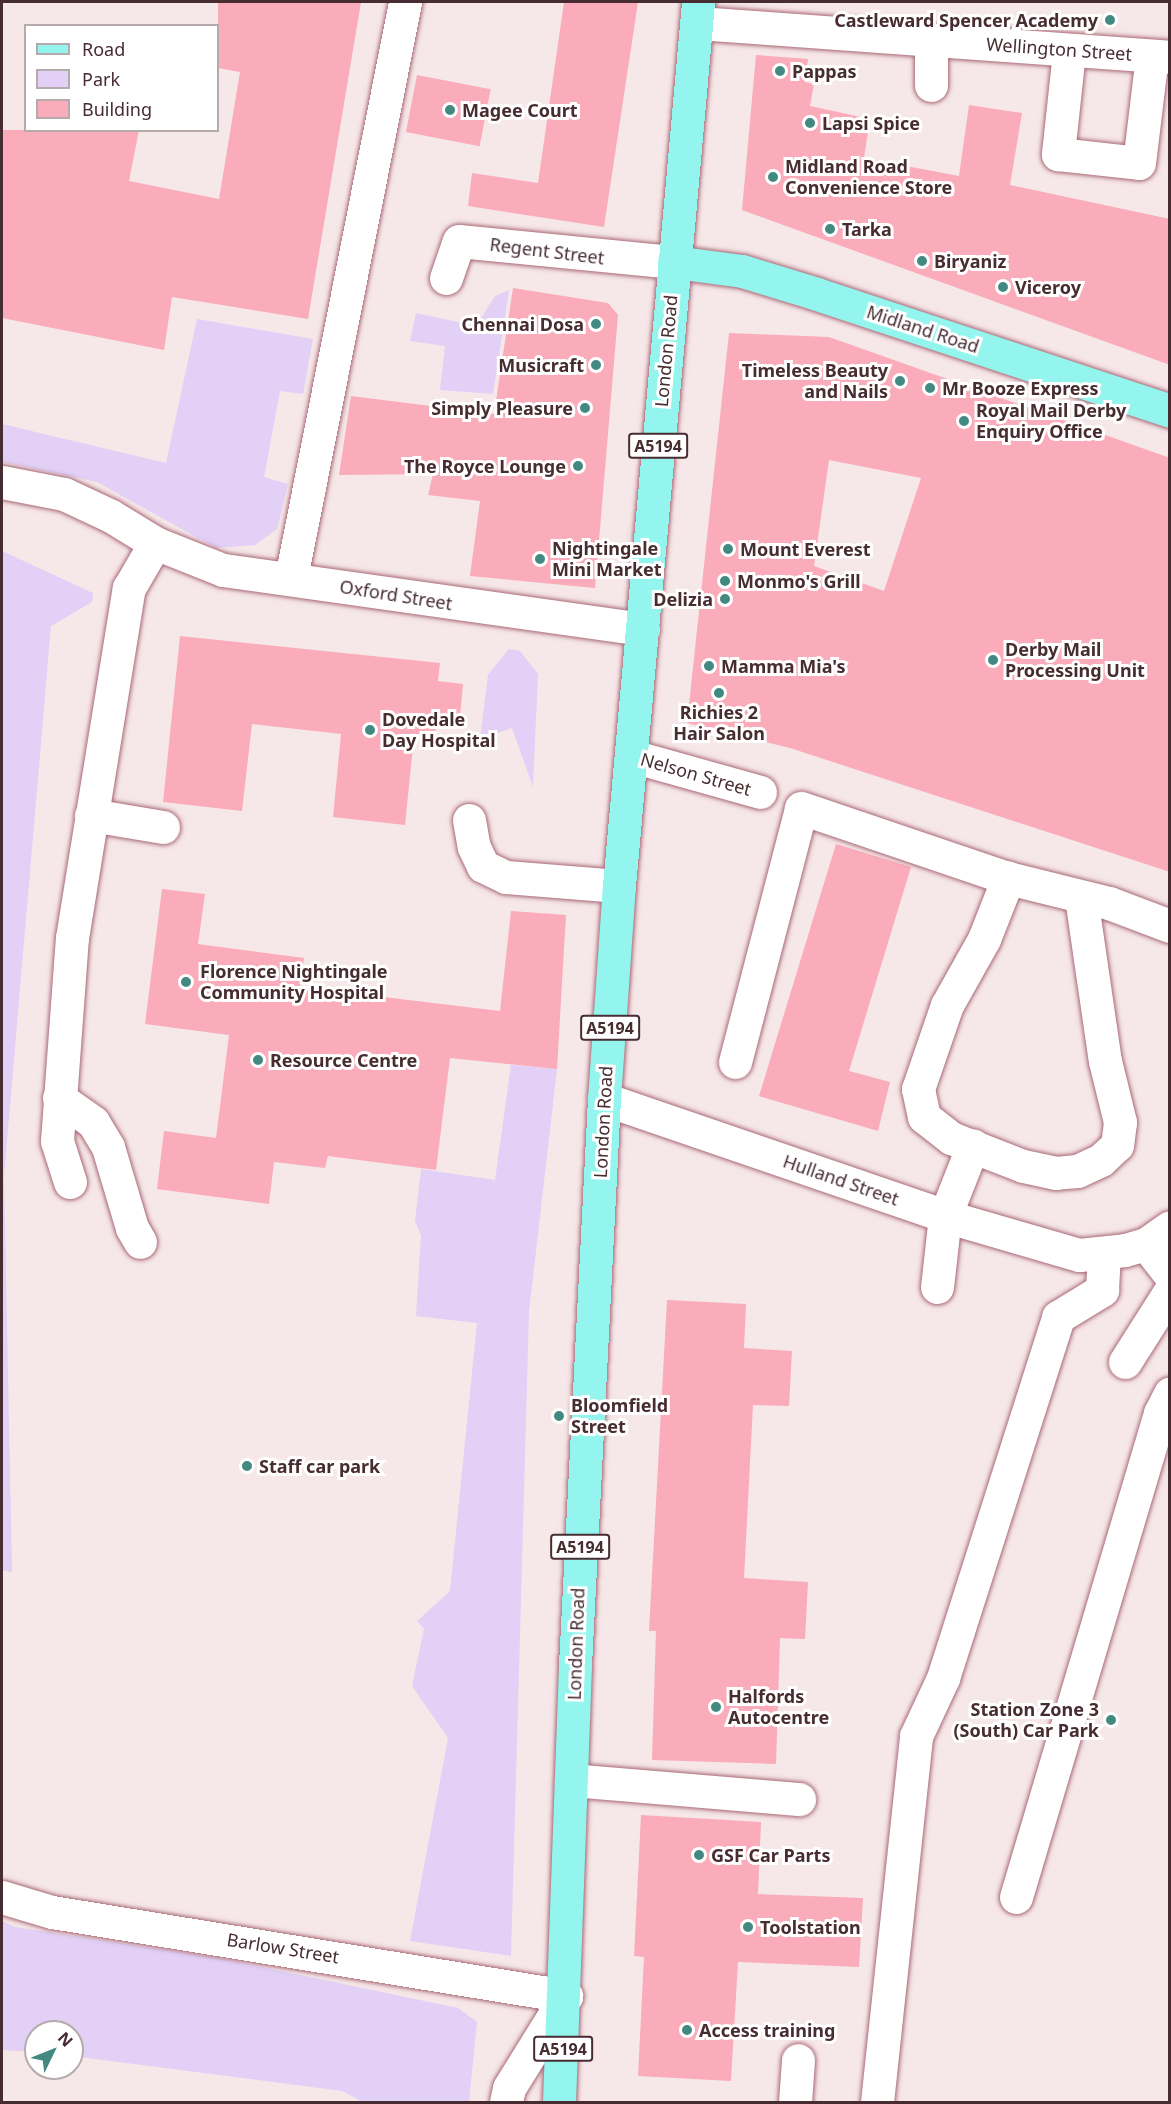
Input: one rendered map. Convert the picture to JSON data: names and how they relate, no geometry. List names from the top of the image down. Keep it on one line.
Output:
{"streets":{"main road":["Midland Road","London Road","A5194"],"street":["Wellington Street","Regent Street","Oxford Street","Nelson Street","Hulland Street","Barlow Street"]},"crossings":[["Wellington Street","London Road"],["Regent Street","Midland Road"],["Regent Street","London Road"],["Midland Road","London Road"],["London Road","Oxford Street"],["London Road","Nelson Street"],["London Road","Hulland Street"],["London Road","Barlow Street"]],"places":["Castleward Spencer Academy","Pappas","Magee Court","Lapsi Spice","Midland Road Convenience Store","Tarka","Biryaniz","Viceroy","Chennai Dosa","Musicraft","Timeless Beauty and Nails","Mr Booze Express","Simply Pleasure","Royal Mail Derby Enquiry Office","The Royce Lounge","Mount Everest","Nightingale Mini Market","Monmo's Grill","Delizia","Derby Mail Processing Unit","Mamma Mia's","Richies 2 Hair Salon","Dovedale Day Hospital","Florence Nightingale Community Hospital","Resource Centre","Bloomfield Street","Staff car park","Halfords Autocentre","Station Zone 3 (South) Car Park","GSF Car Parts","Toolstation","Access training"],"legend":["Road","Park","Building"],"north":"top right"}
